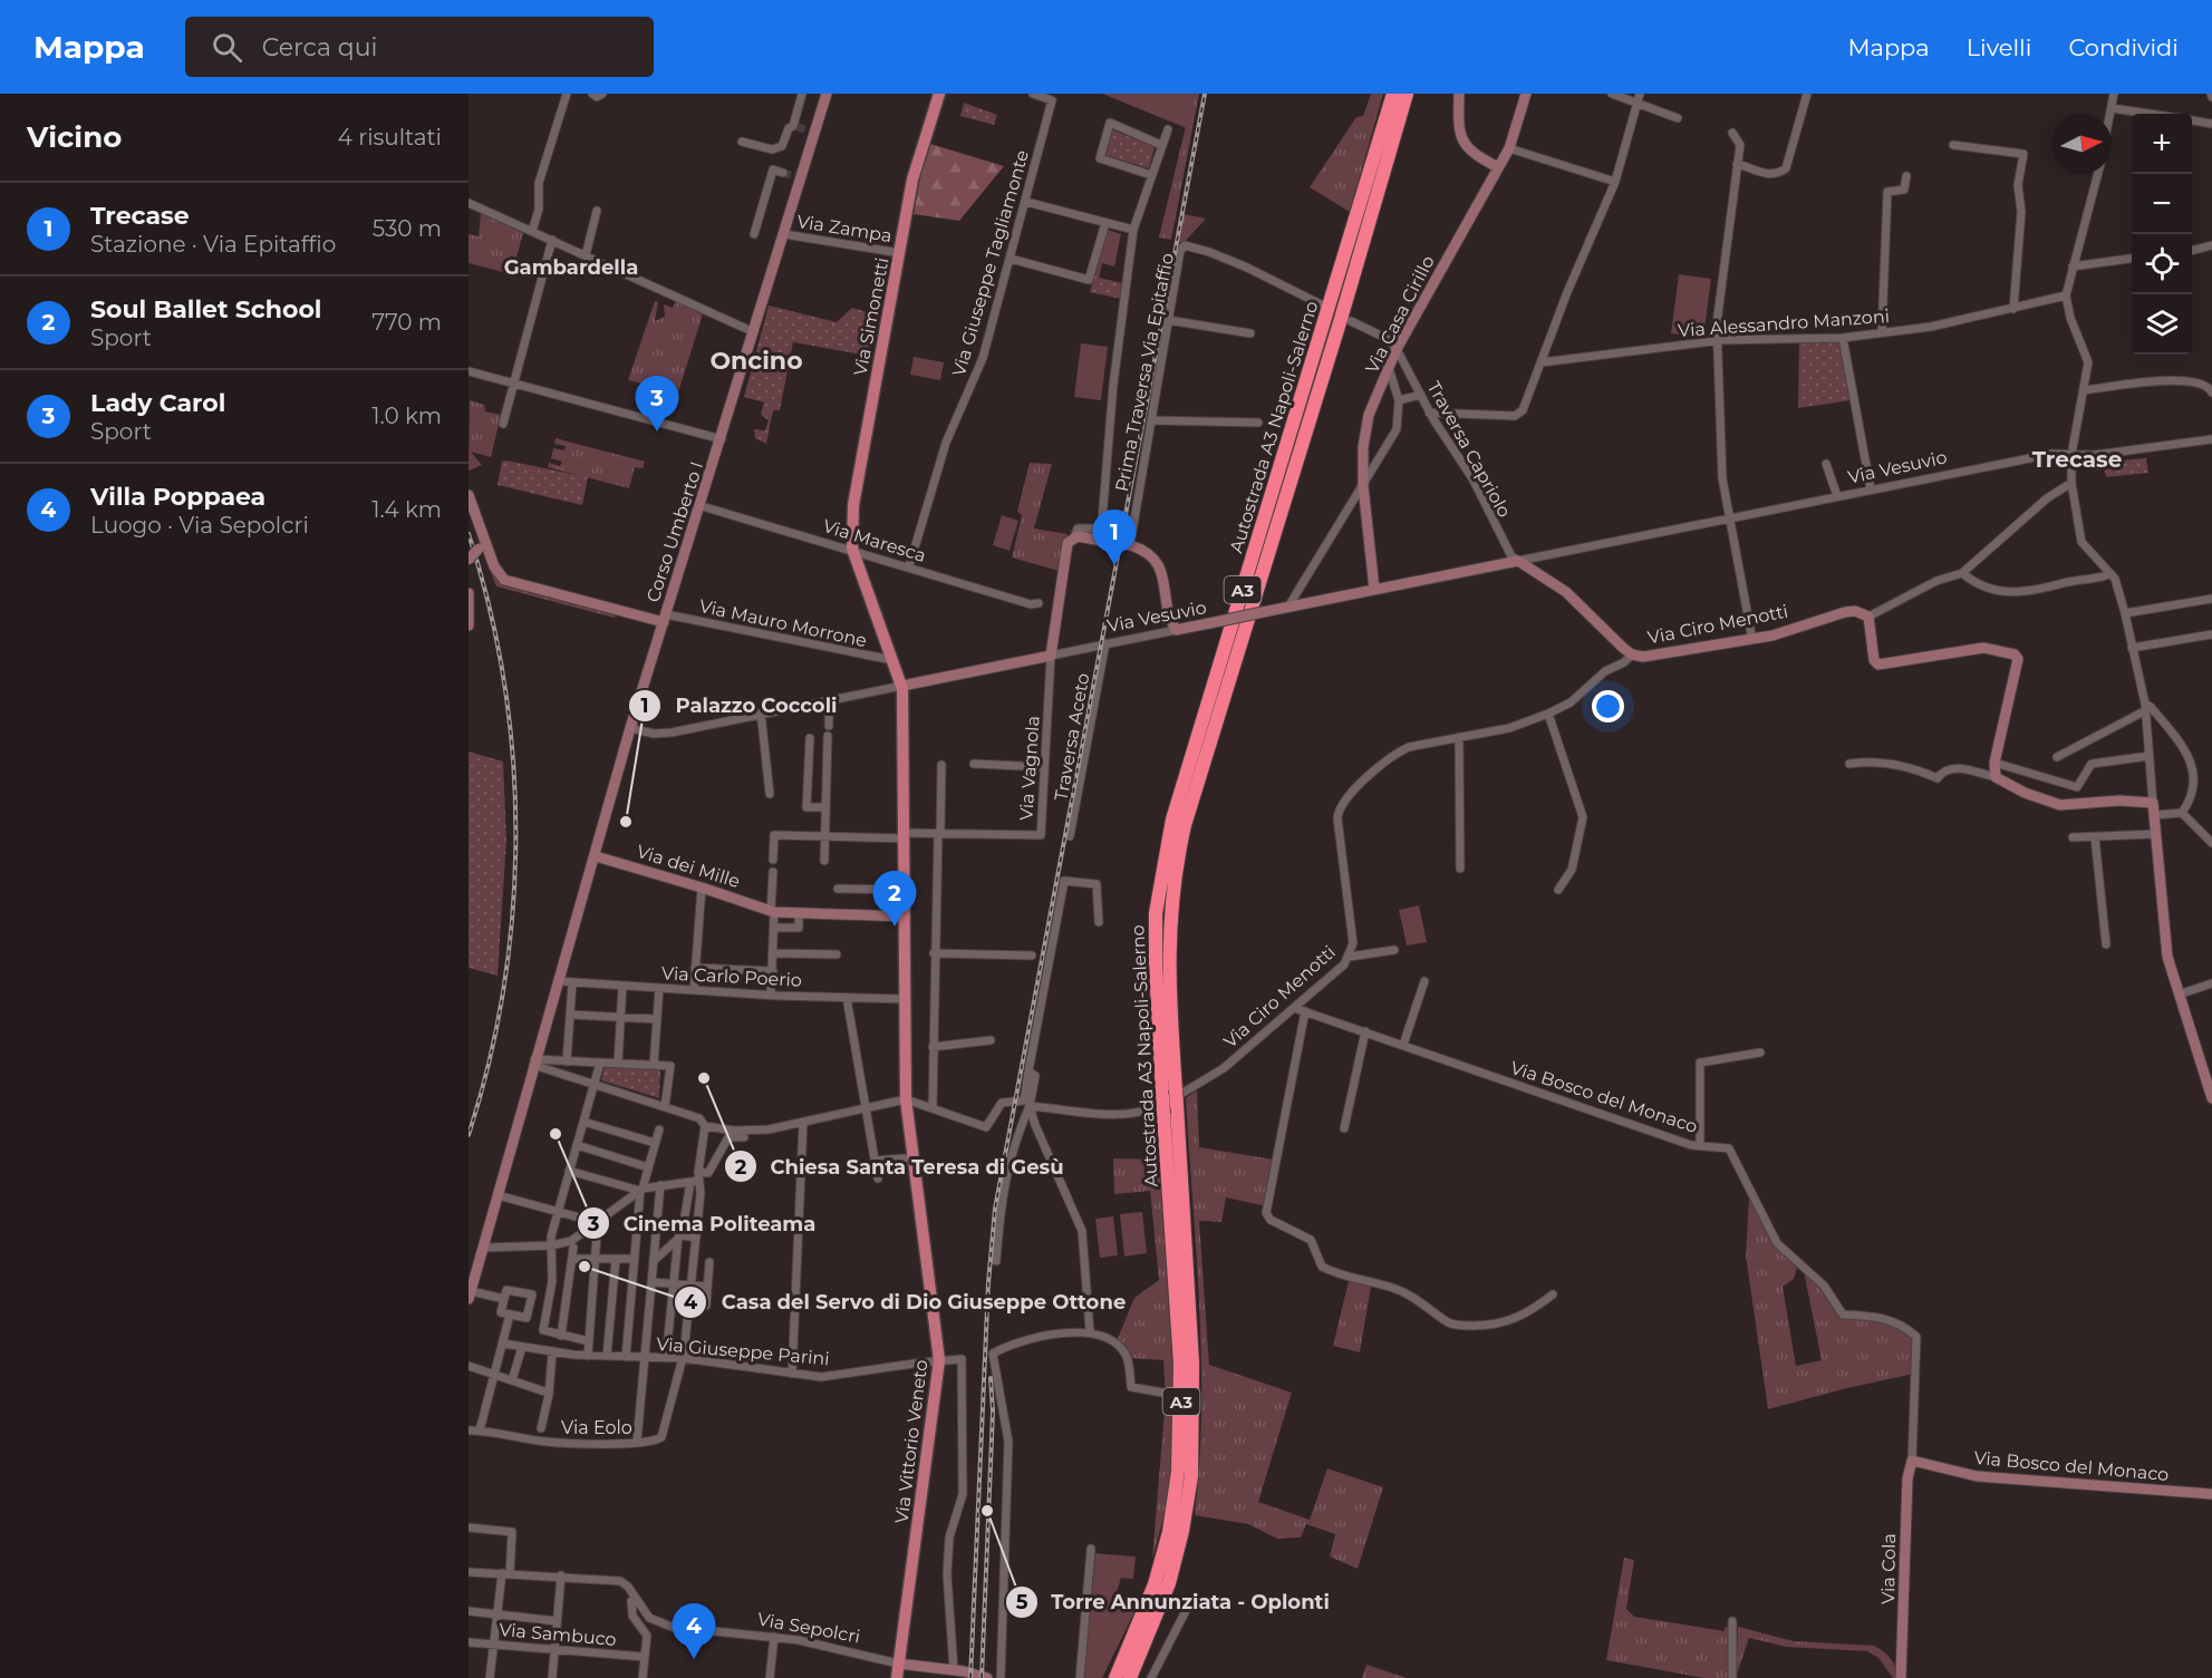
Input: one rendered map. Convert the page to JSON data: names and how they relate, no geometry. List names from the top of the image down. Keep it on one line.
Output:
{"streets":{"highway":["Autostrada A3 Napoli-Salerno","A3"],"main road":["Via Simonetti","Via Vittorio Veneto"],"street":["Via Zampa","Via Giuseppe Tagliamonte","Via Casa Cirillo","Via Alessandro Manzoni","Prima Traversa Via Epitaffio","Traversa Capriolo","Via Vesuvio","Corso Umberto I","Via Maresca","Via Mauro Morrone","Via Ciro Menotti","Traversa Aceto","Via Vagnola","Via dei Mille","Via Carlo Poerio","Via Bosco del Monaco","Via Giuseppe Parini","Via Eolo","Via Cola","Via Sepolcri","Via Sambuco"]},"crossings":[["Via Zampa","Via Simonetti"],["Via Zampa","Corso Umberto I"],["Via Giuseppe Tagliamonte","Via Maresca"],["Via Casa Cirillo","Traversa Capriolo"],["Via Casa Cirillo","Via Vesuvio"],["Via Simonetti","Via Maresca"],["Via Simonetti","Via Vittorio Veneto"],["Traversa Capriolo","Via Vesuvio"],["Via Vesuvio","Corso Umberto I"],["Via Vesuvio","Traversa Aceto"],["Via Vesuvio","Via Vagnola"],["Via Vesuvio","Via Vittorio Veneto"],["Corso Umberto I","Via Maresca"],["Corso Umberto I","Via Mauro Morrone"],["Corso Umberto I","Via dei Mille"],["Corso Umberto I","Via Carlo Poerio"],["Via Maresca","Via Vittorio Veneto"],["Via Mauro Morrone","Via Vittorio Veneto"],["Via Ciro Menotti","Via Bosco del Monaco"],["Via dei Mille","Via Vittorio Veneto"],["Via Carlo Poerio","Via Vittorio Veneto"],["Via Bosco del Monaco","Via Cola"],["Via Giuseppe Parini","Via Eolo"],["Via Giuseppe Parini","Via Vittorio Veneto"],["Via Giuseppe Parini","Via Sepolcri"],["Via Vittorio Veneto","Via Sepolcri"]],"districts":["Gambardella","Oncino","Trecase"],"places":["Palazzo Coccoli","Chiesa Santa Teresa di Gesù","Cinema Politeama","Casa del Servo di Dio Giuseppe Ottone","Torre Annunziata - Oplonti"],"north":"right","page":{"header":"Mappa","search":"Cerca qui","nav":["Mappa","Livelli","Condividi"],"heading":["Vicino","4 risultati"],"map_buttons":["+","−"],"list":[{"mark":"1","name":"Trecase","note":"Stazione · Via Epitaffio","value":"530 m"},{"mark":"2","name":"Soul Ballet School","note":"Sport","value":"770 m"},{"mark":"3","name":"Lady Carol","note":"Sport","value":"1.0 km"},{"mark":"4","name":"Villa Poppaea","note":"Luogo · Via Sepolcri","value":"1.4 km"}],"pins":["3","1","2","4"]}}
